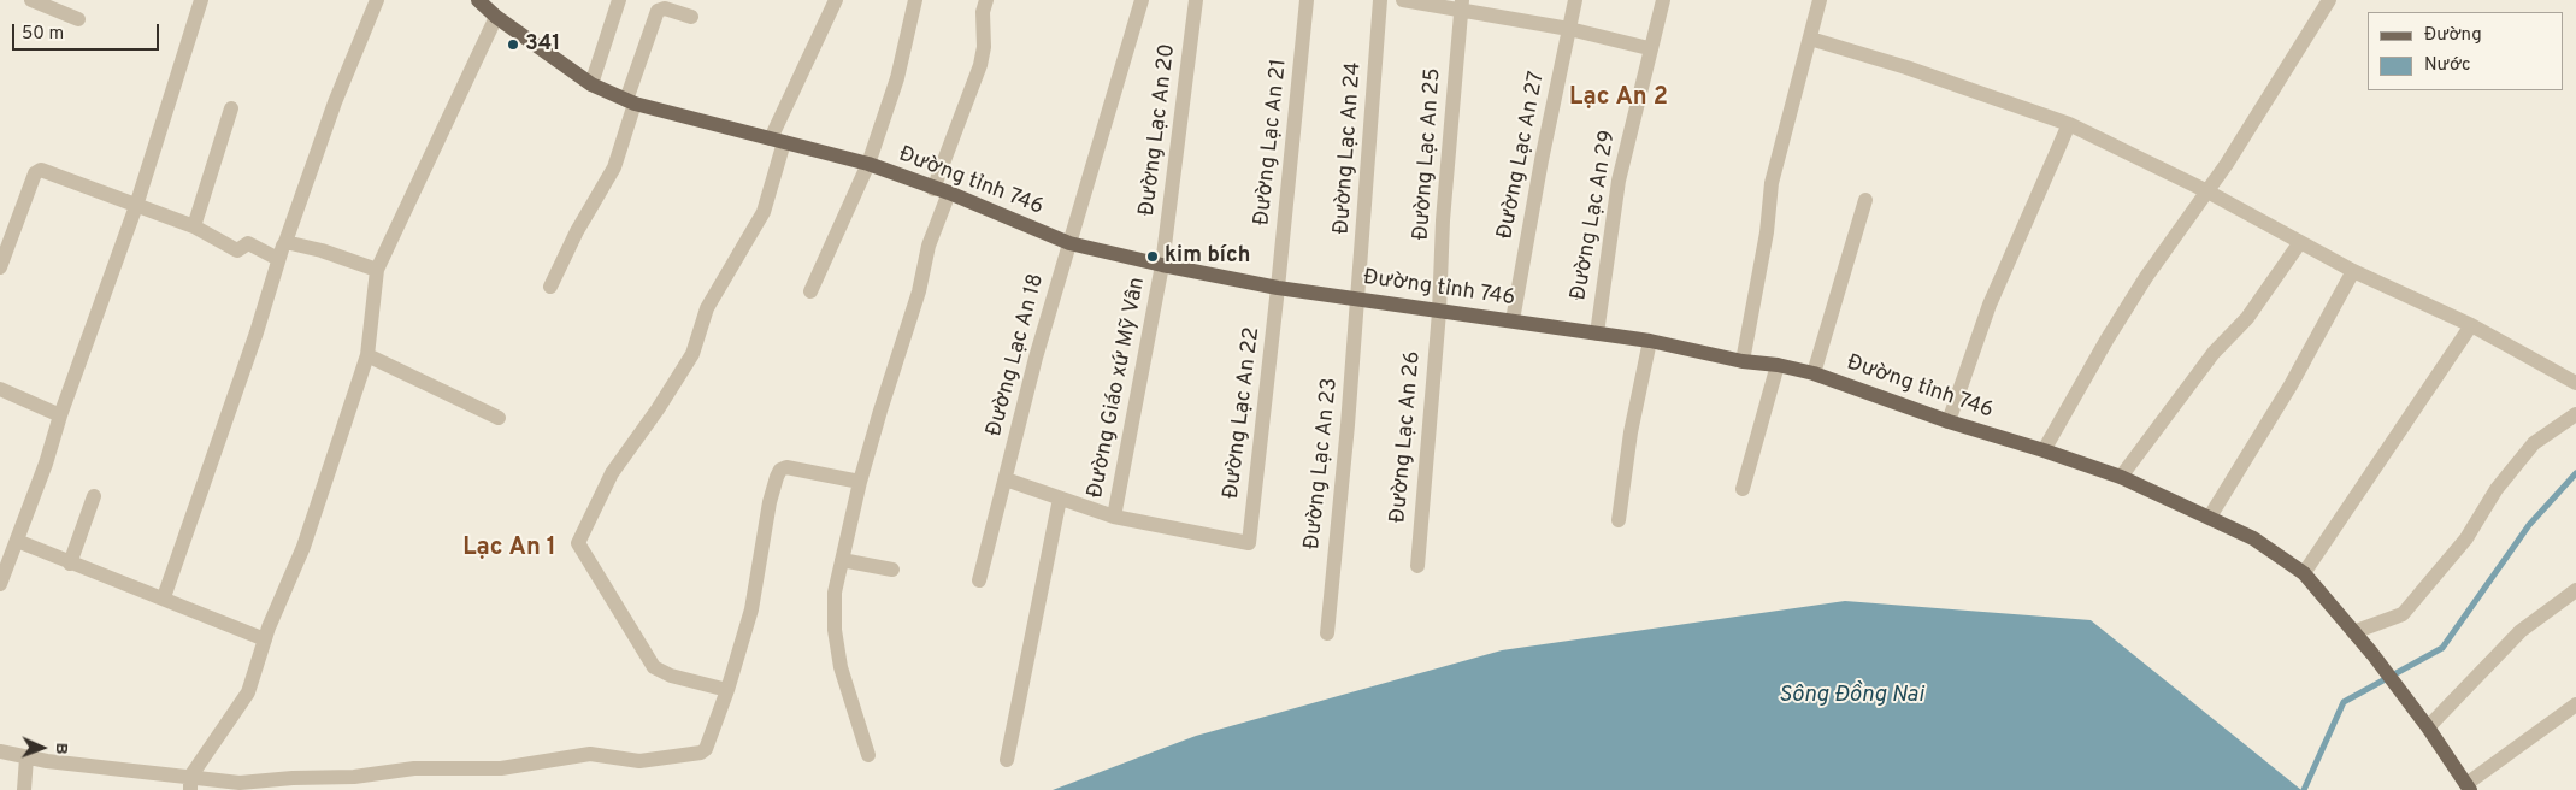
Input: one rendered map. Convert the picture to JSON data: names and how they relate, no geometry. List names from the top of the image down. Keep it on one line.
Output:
{"streets":{"main road":["Đường tỉnh 746"],"street":["Đường Lạc An 20","Đường Lạc An 21","Đường Lạc An 24","Đường Lạc An 25","Đường Lạc An 27","Đường Lạc An 29","Đường Lạc An 18","Đường Giáo xứ Mỹ Vân","Đường Lạc An 22","Đường Lạc An 26","Đường Lạc An 23"]},"crossings":[["Đường Lạc An 20","Đường tỉnh 746"],["Đường Lạc An 20","Đường Giáo xứ Mỹ Vân"],["Đường Lạc An 21","Đường tỉnh 746"],["Đường Lạc An 21","Đường Lạc An 22"],["Đường Lạc An 24","Đường tỉnh 746"],["Đường Lạc An 24","Đường Lạc An 23"],["Đường Lạc An 25","Đường tỉnh 746"],["Đường Lạc An 25","Đường Lạc An 26"],["Đường Lạc An 27","Đường tỉnh 746"],["Đường tỉnh 746","Đường Lạc An 29"],["Đường tỉnh 746","Đường Lạc An 18"],["Đường tỉnh 746","Đường Giáo xứ Mỹ Vân"],["Đường tỉnh 746","Đường Lạc An 22"],["Đường tỉnh 746","Đường Lạc An 26"],["Đường tỉnh 746","Đường Lạc An 23"],["Đường Giáo xứ Mỹ Vân","Đường Lạc An 22"]],"districts":["Lạc An 2","Lạc An 1"],"water":["Sông Đồng Nai"],"places":["341","kim bích"],"legend":["Đường","Nước"],"scale_bar":"50 m","north":"right"}
